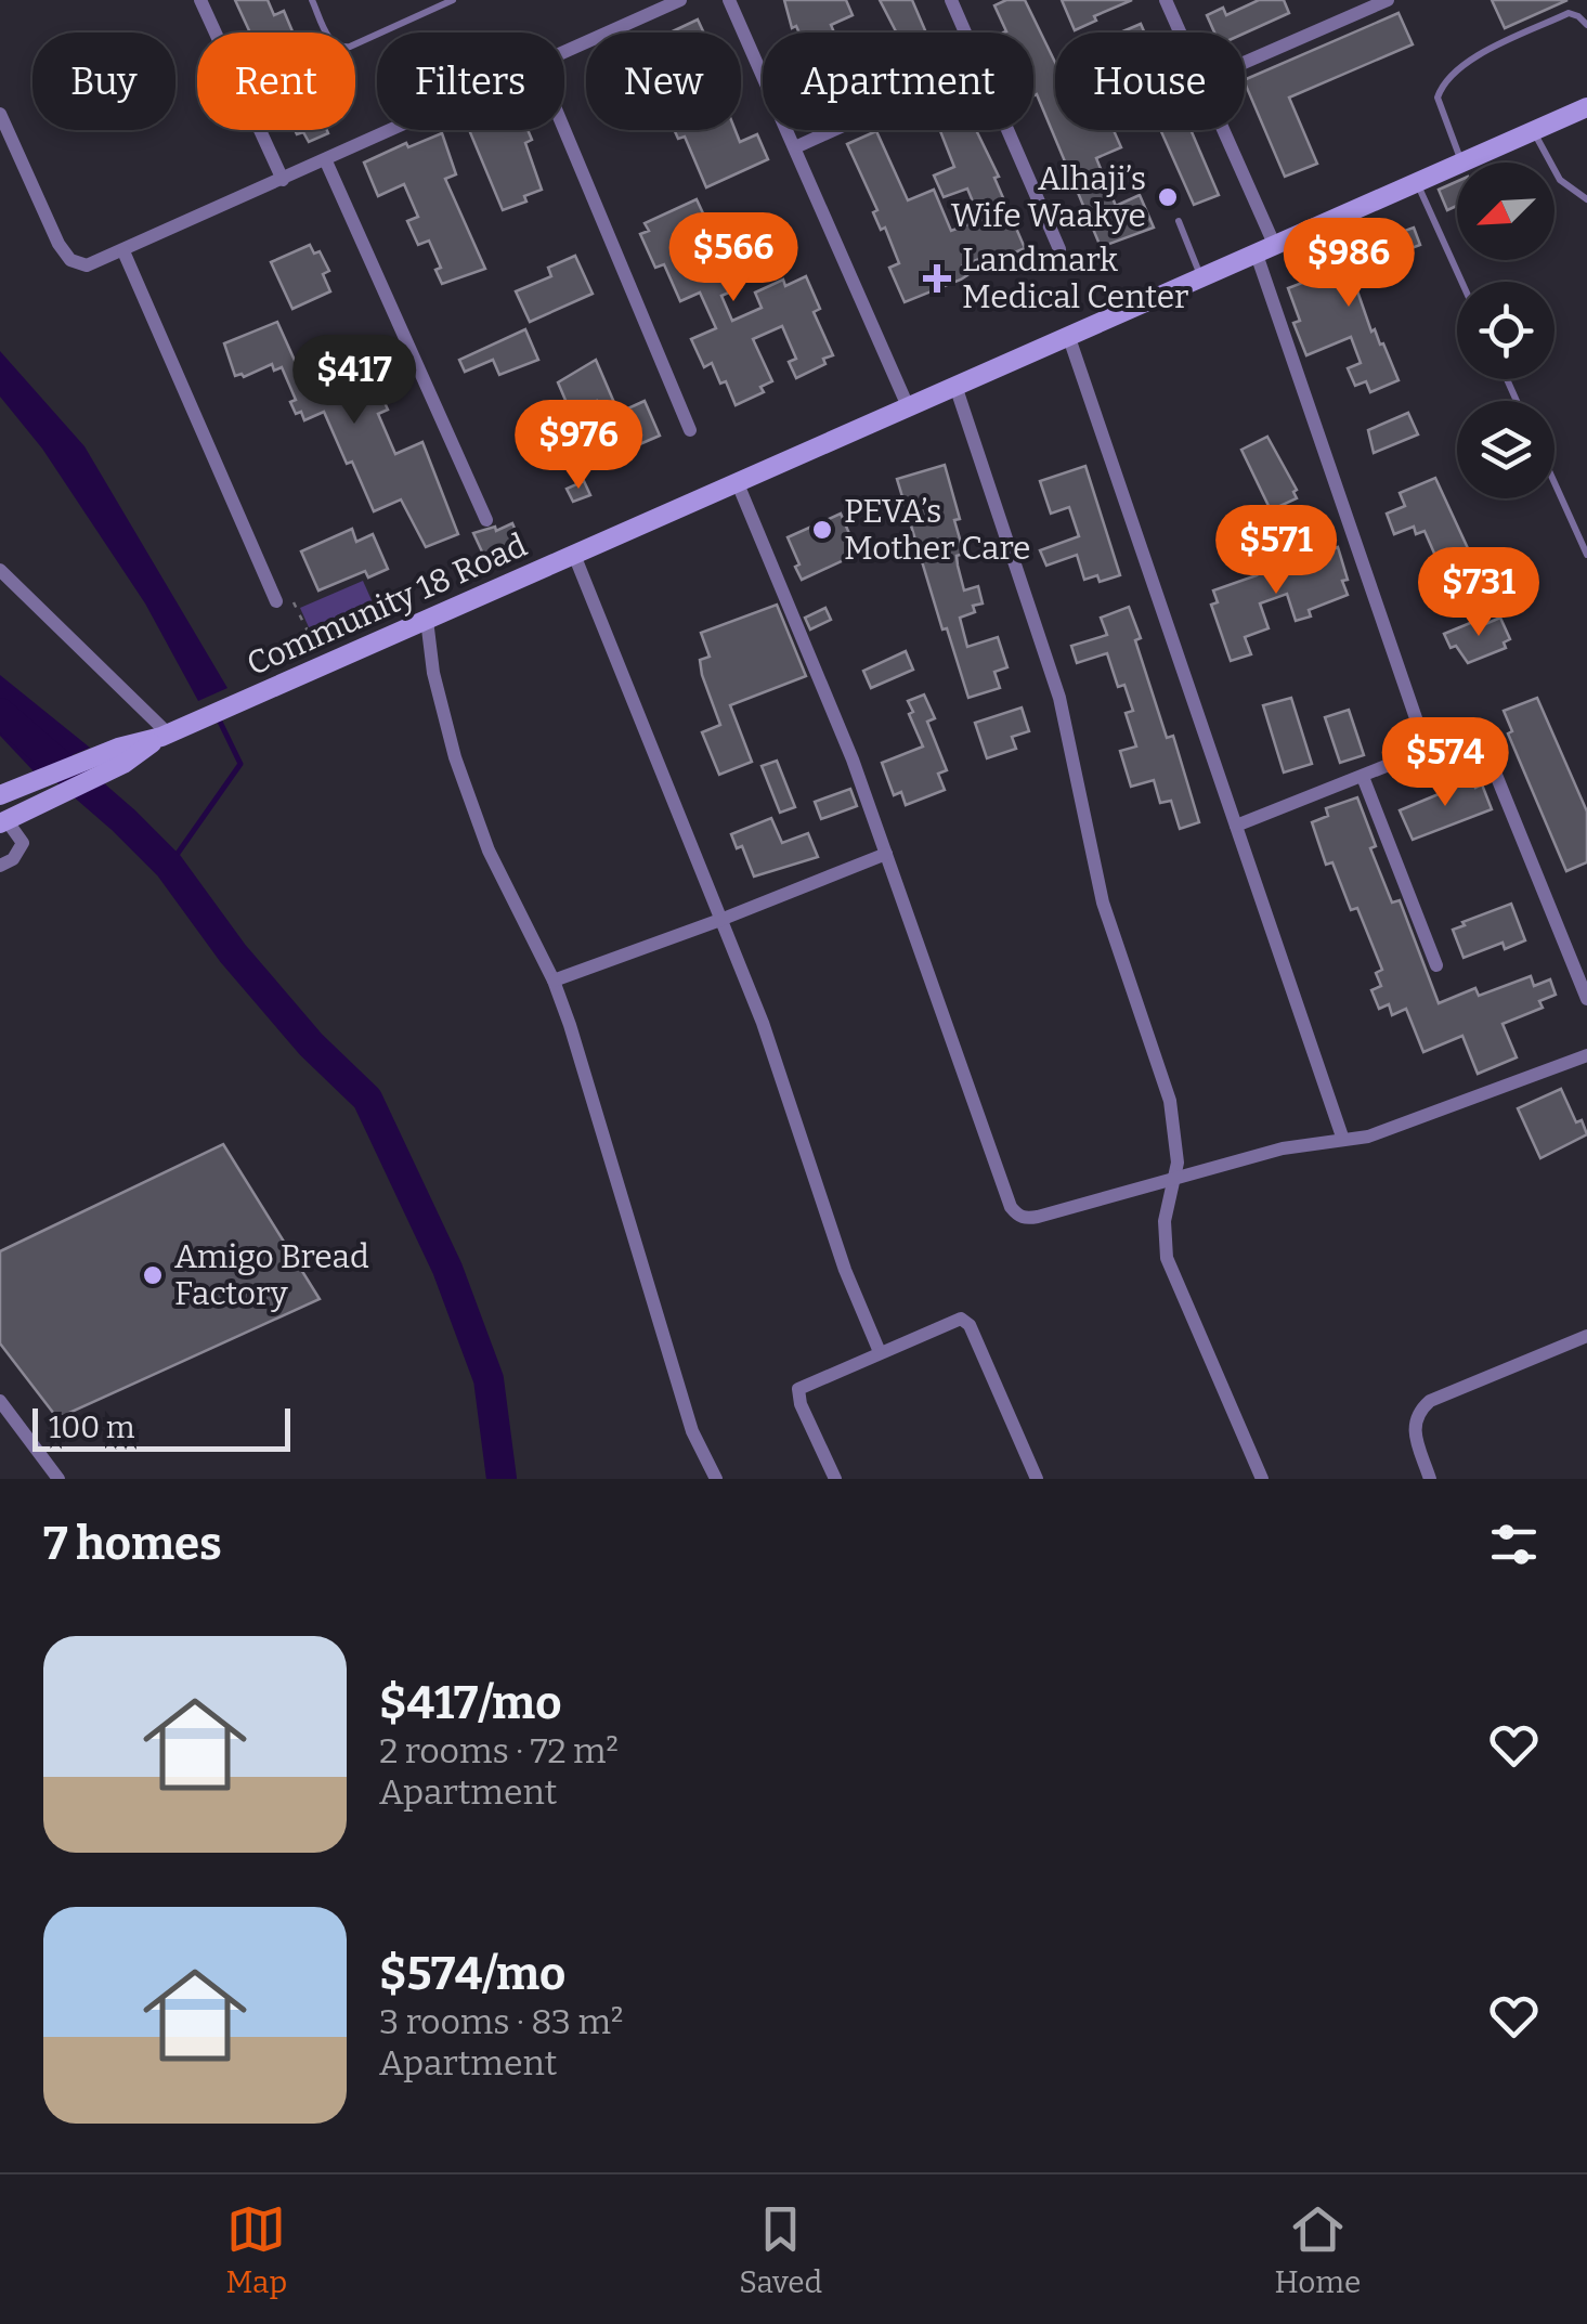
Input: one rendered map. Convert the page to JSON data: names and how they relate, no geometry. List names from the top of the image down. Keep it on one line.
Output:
{"streets":{"main road":["Community 18 Road"]},"places":{"other":["Alhaji’s Wife Waakye","PEVA’s Mother Care","Amigo Bread Factory"],"health":["Landmark Medical Center"]},"scale_bar":"100 m","north":"bottom left","page":{"chip":["Buy","Rent","Filters","New","Apartment","House"],"price":["$566","$986","$417","$976","$571","$731","$574"],"scale":"100 m","heading":"7 homes","list":[{"name":"$417/mo","note":"2 rooms · 72 m² · Apartment"},{"name":"$574/mo","note":"3 rooms · 83 m² · Apartment"}],"tabs":["Map","Saved","Home"]}}
